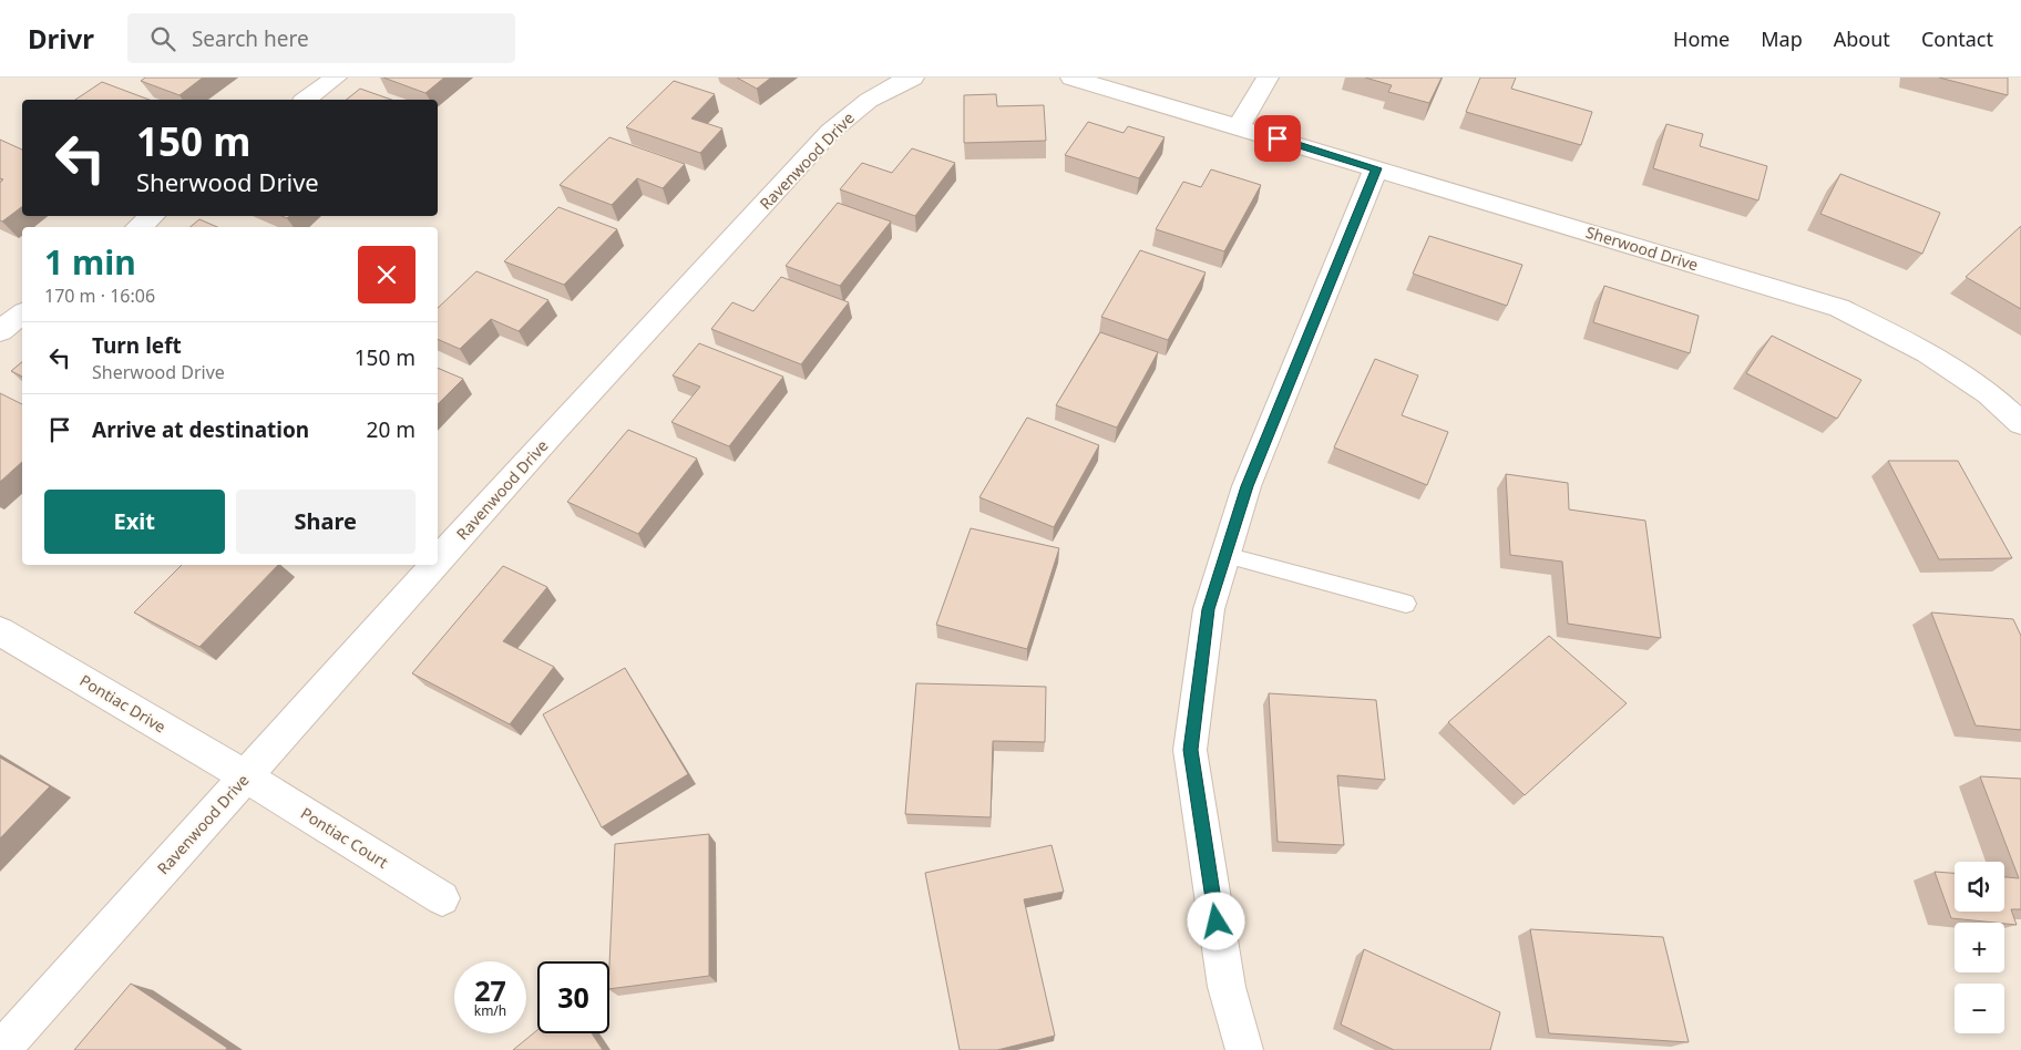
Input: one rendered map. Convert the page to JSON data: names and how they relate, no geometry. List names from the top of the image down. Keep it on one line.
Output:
{"streets":{"street":["Ravenwood Drive","Sherwood Drive","Pontiac Drive","Pontiac Court"]},"crossings":[["Ravenwood Drive","Pontiac Drive"],["Ravenwood Drive","Pontiac Court"],["Pontiac Drive","Pontiac Court"]],"page":{"header":"Drivr","search":"Search here","nav":["Home","Map","About","Contact"],"turn":["150 m","Sherwood Drive"],"heading":["1 min","170 m · 16:06"],"list":[{"name":"Turn left","note":"Sherwood Drive","value":"150 m"},{"name":"Arrive at destination","value":"20 m"}],"buttons":["Exit","Share"],"map_buttons":["+","−"],"speed":"27 km/h","limit":"30"}}
